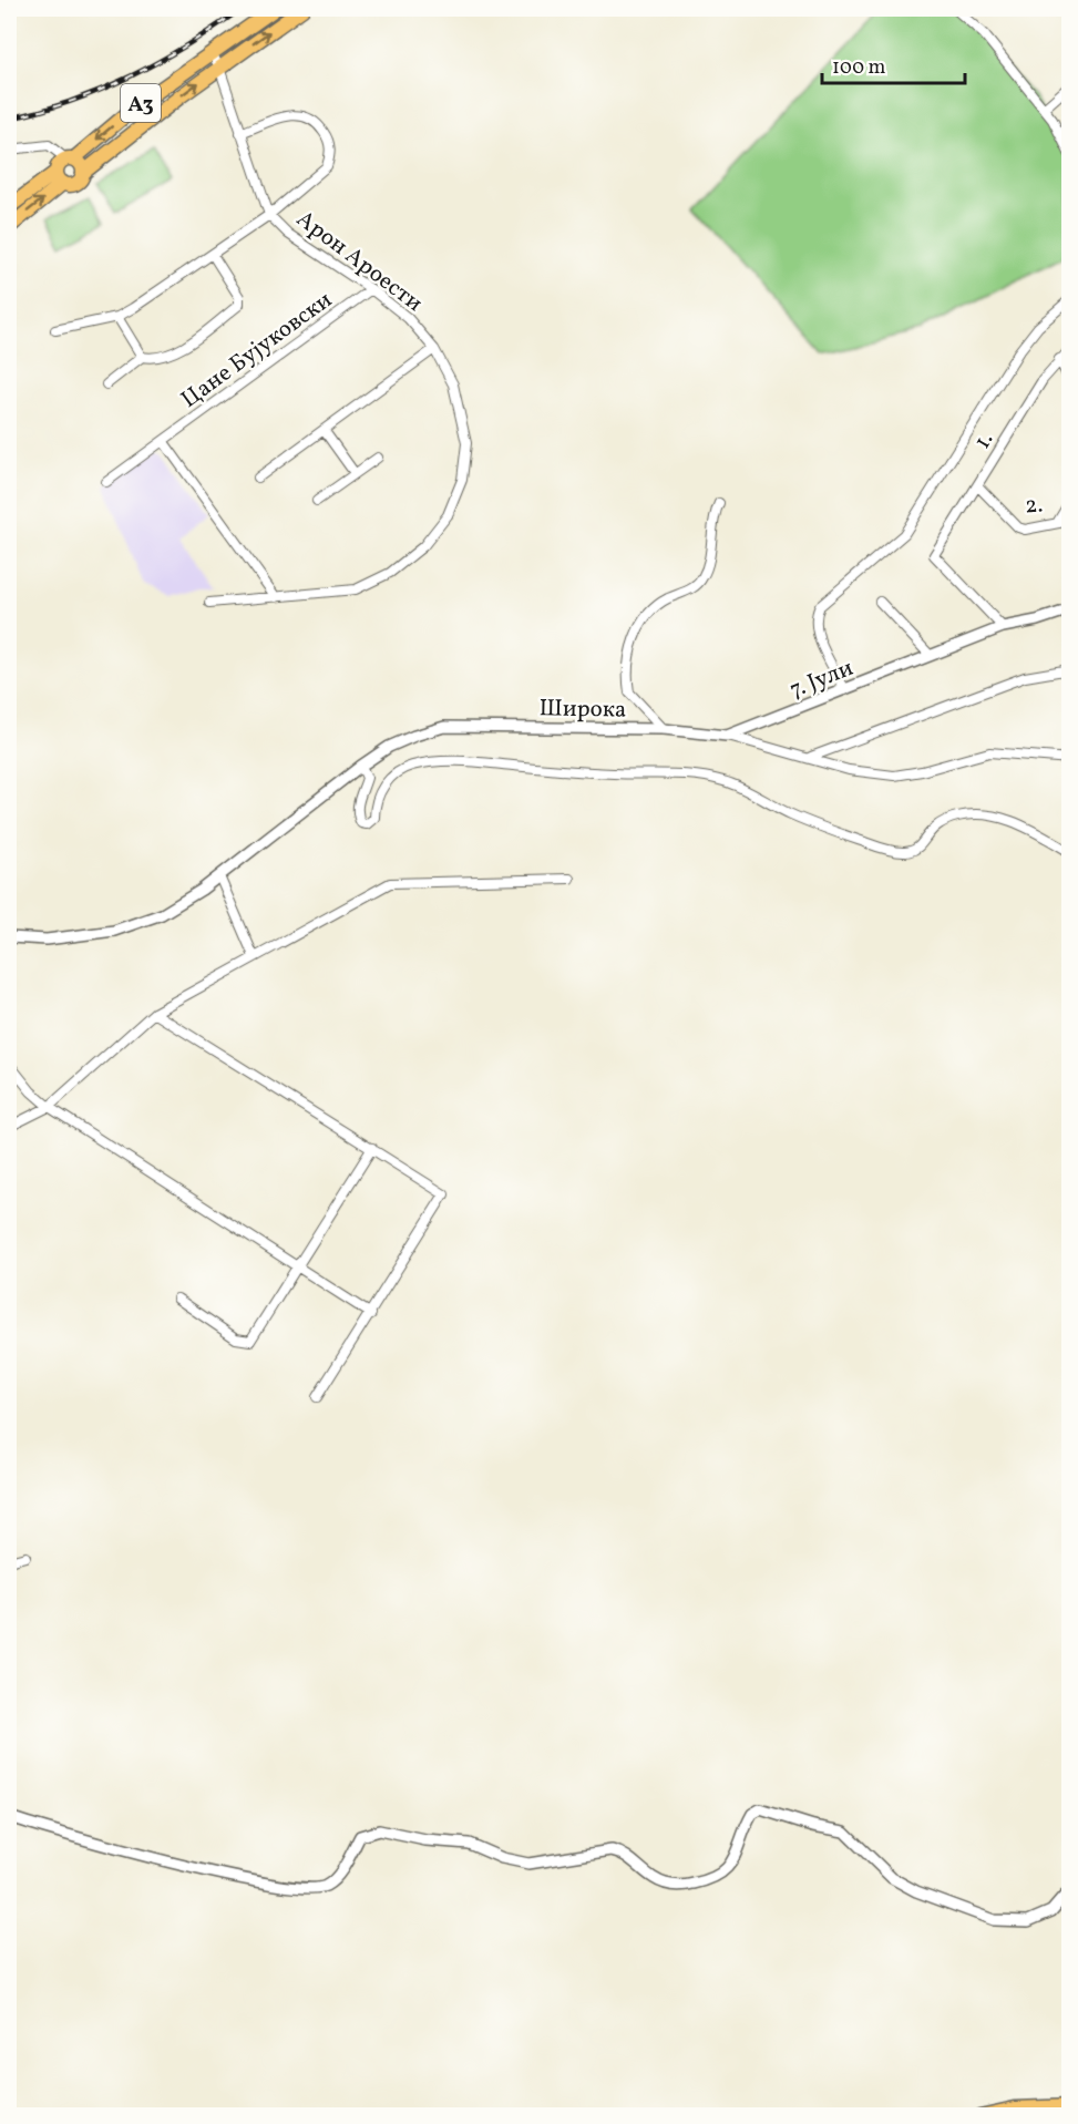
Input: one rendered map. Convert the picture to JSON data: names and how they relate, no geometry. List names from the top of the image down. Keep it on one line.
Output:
{"streets":{"main road":["A3"],"street":["Арон Ароести","Цане Бујуковски","1.","2.","7. Јули","Широка"]},"crossings":[["A3","Арон Ароести"],["Арон Ароести","Цане Бујуковски"],["1.","2."],["1.","7. Јули"],["7. Јули","Широка"]],"scale_bar":"100 m"}
